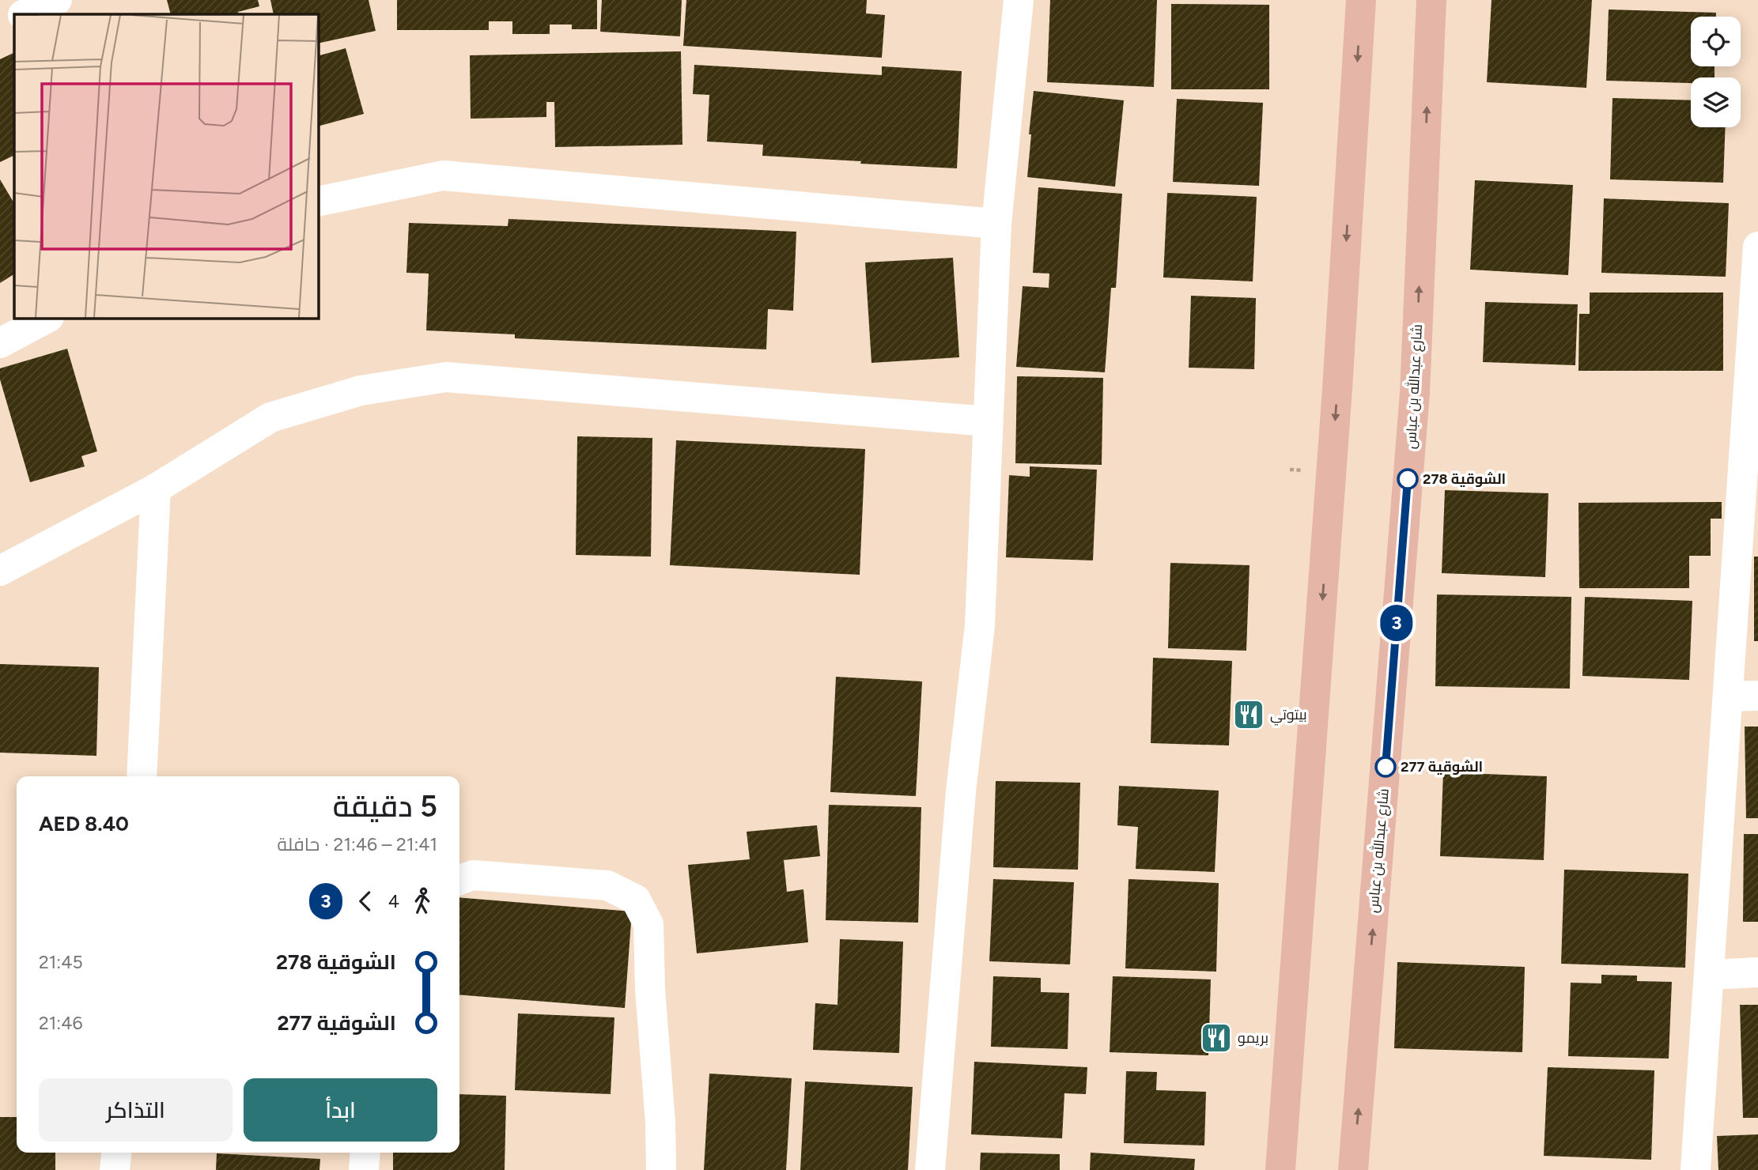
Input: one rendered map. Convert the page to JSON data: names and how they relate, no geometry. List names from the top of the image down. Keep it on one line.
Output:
{"streets":{"main road":["شارع عبدالله بن عباس"]},"places":{"other":["الشوقية 278","الشوقية 277"],"restaurant":["بيتوتي","بريمو"]},"lines":["bus line 3"],"page":{"on_map":"3","heading":["5 دقيقة","21:41 – 21:46 · حافلة","AED 8.40"],"legs":["4","3"],"list":[{"name":"الشوقية 278","value":"21:45"},{"name":"الشوقية 277","value":"21:46"}],"buttons":["ابدأ","التذاكر"]}}
